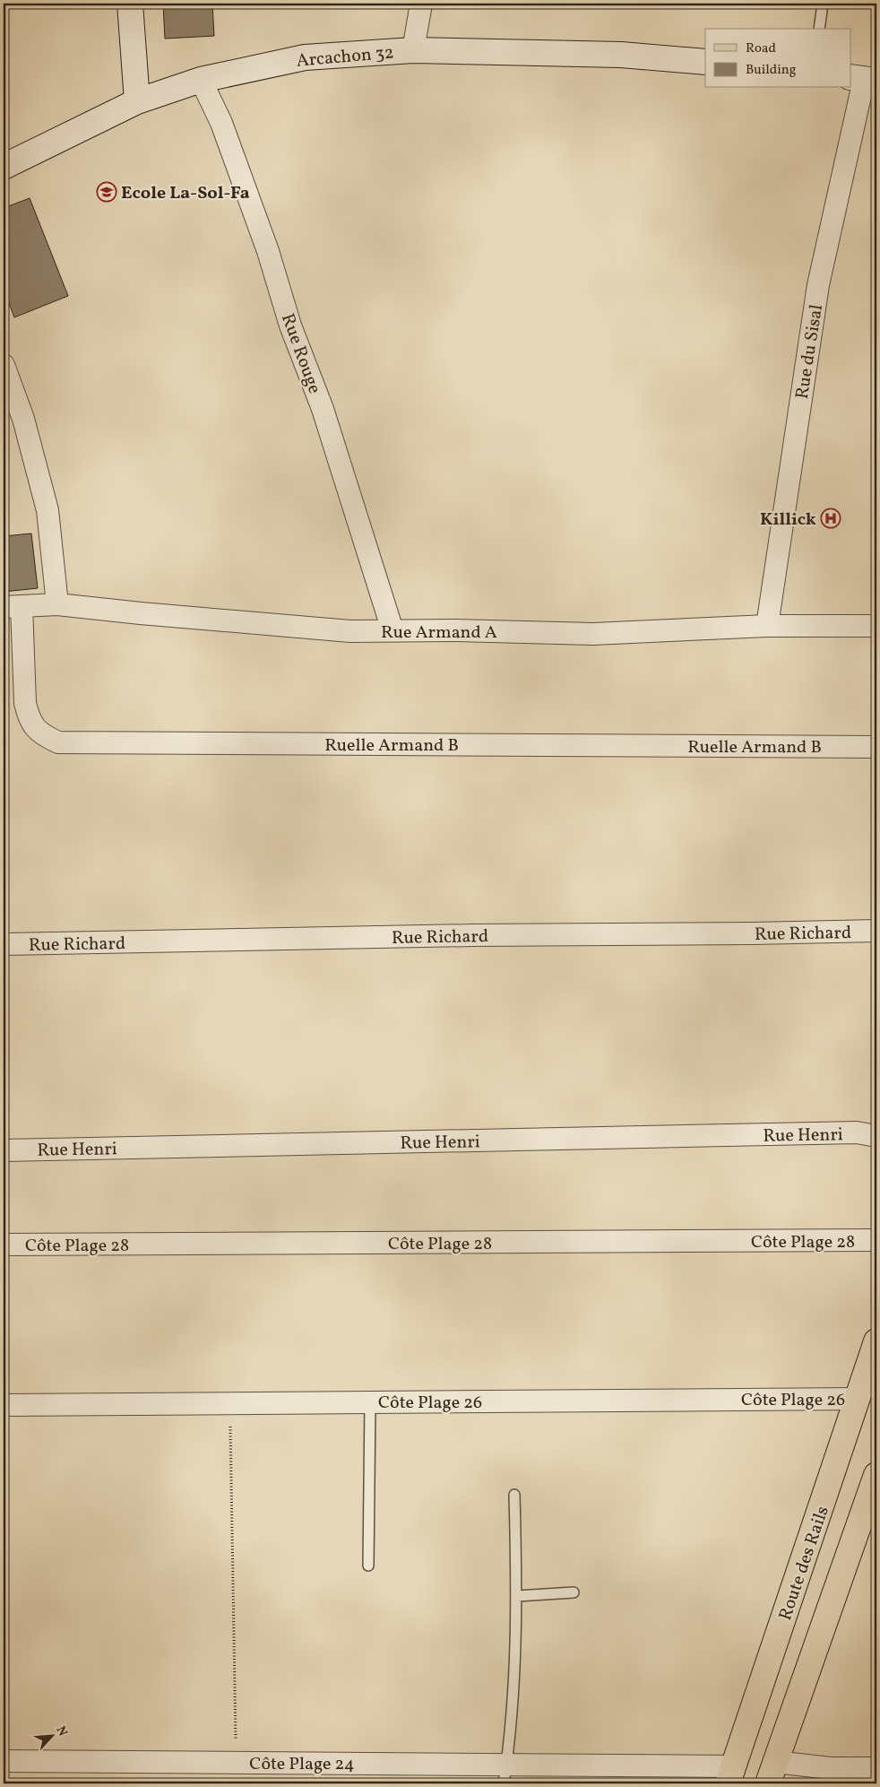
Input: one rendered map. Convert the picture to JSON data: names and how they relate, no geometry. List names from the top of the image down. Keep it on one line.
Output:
{"streets":{"main road":["Route des Rails"],"street":["Arcachon 32","Rue du Sisal","Rue Rouge","Rue Armand A","Ruelle Armand B","Rue Richard","Rue Henri","Côte Plage 28","Côte Plage 26","Côte Plage 24"]},"crossings":[["Arcachon 32","Rue Rouge"],["Rue du Sisal","Rue Armand A"],["Rue Rouge","Rue Armand A"],["Rue Armand A","Ruelle Armand B"],["Côte Plage 26","Route des Rails"],["Route des Rails","Côte Plage 24"]],"places":{"school or university":["Ecole La-Sol-Fa"],"hospital":["Killick"]},"legend":["Road","Building"],"north":"top right"}
